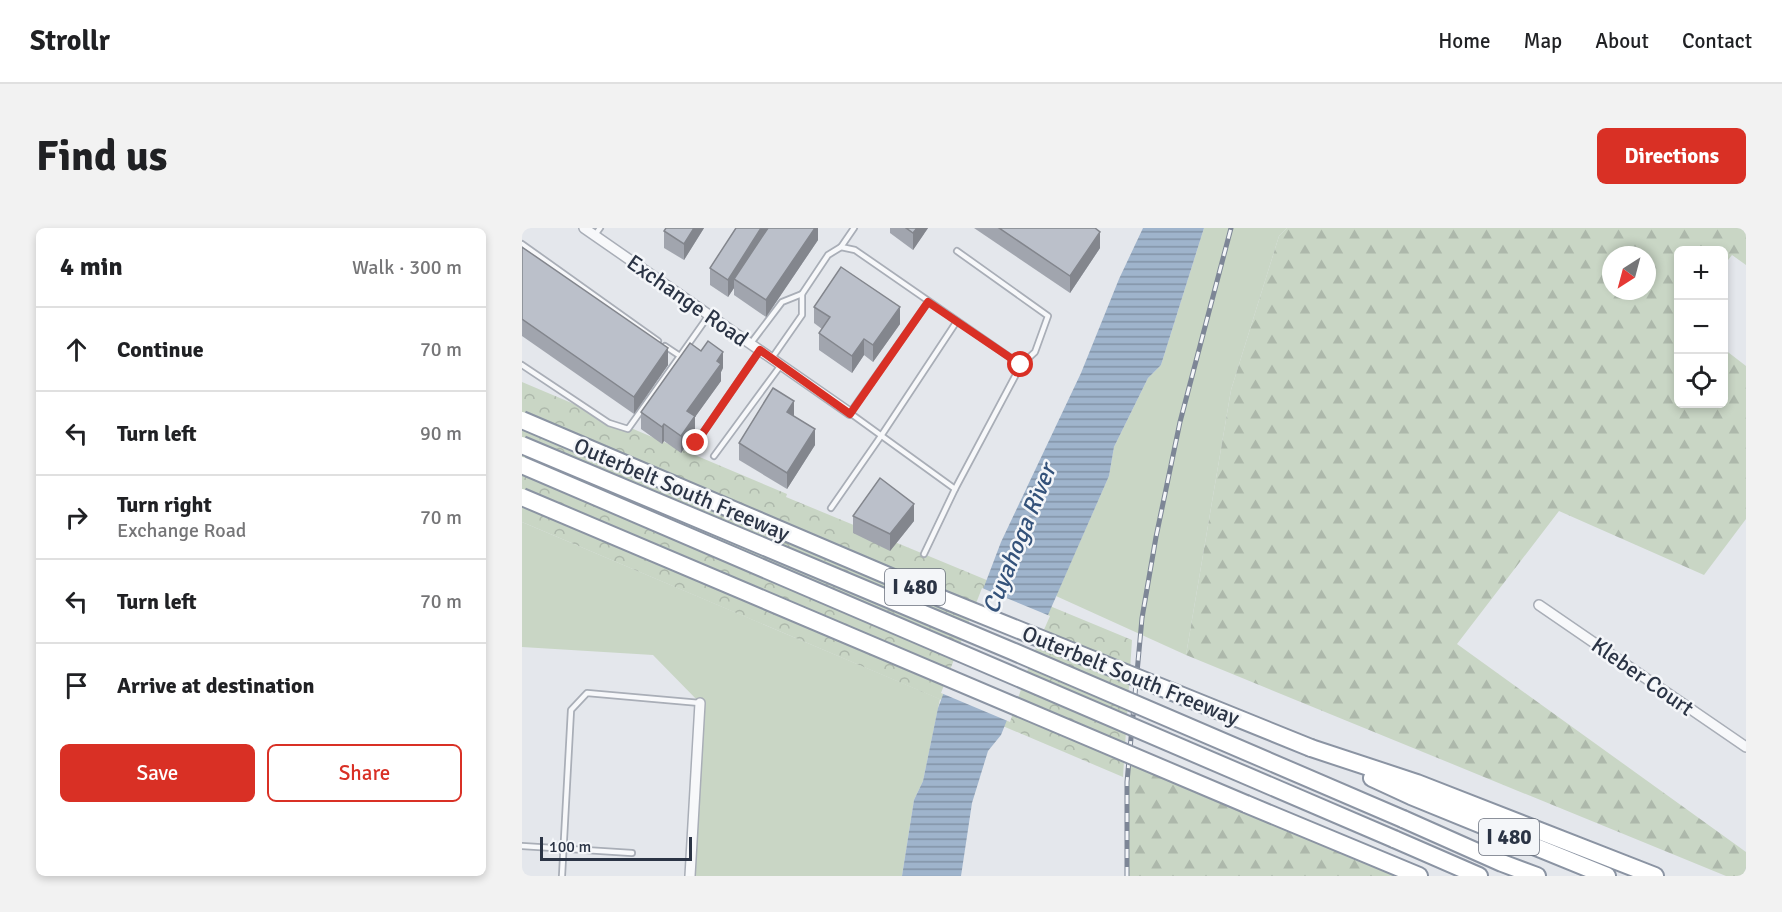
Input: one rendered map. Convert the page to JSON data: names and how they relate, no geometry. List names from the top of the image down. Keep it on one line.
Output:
{"streets":{"highway":["Outerbelt South Freeway","I 480"],"street":["Exchange Road","Kleber Court"]},"water":["Cuyahoga River"],"scale_bar":"100 m","north":"bottom left","page":{"header":"Strollr","nav":["Home","Map","About","Contact"],"buttons":["Directions",["Save","Share"]],"title":"Find us","heading":["4 min","Walk · 300 m"],"map_buttons":["+","−"],"list":[["Continue","70 m"],["Turn left","90 m"],["Turn right","Exchange Road","70 m"],["Turn left","70 m"],"Arrive at destination"],"scale":"100 m"}}
